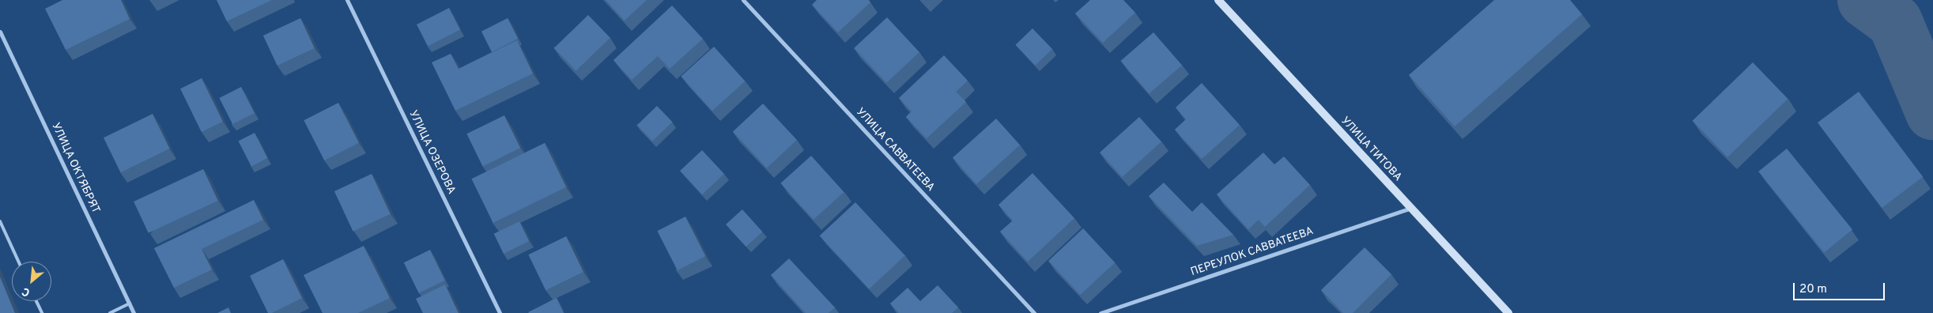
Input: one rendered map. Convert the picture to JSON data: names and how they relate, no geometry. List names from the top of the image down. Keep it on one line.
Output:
{"streets":{"main road":["УЛИЦА ТИТОВА"],"street":["УЛИЦА САВВАТЕЕВА","УЛИЦА ОЗЕРОВА","УЛИЦА ОКТЯБРЯТ","ПЕРЕУЛОК САВВАТЕЕВА"]},"crossings":[["УЛИЦА ТИТОВА","ПЕРЕУЛОК САВВАТЕЕВА"]],"scale_bar":"20 m","north":"bottom left"}
